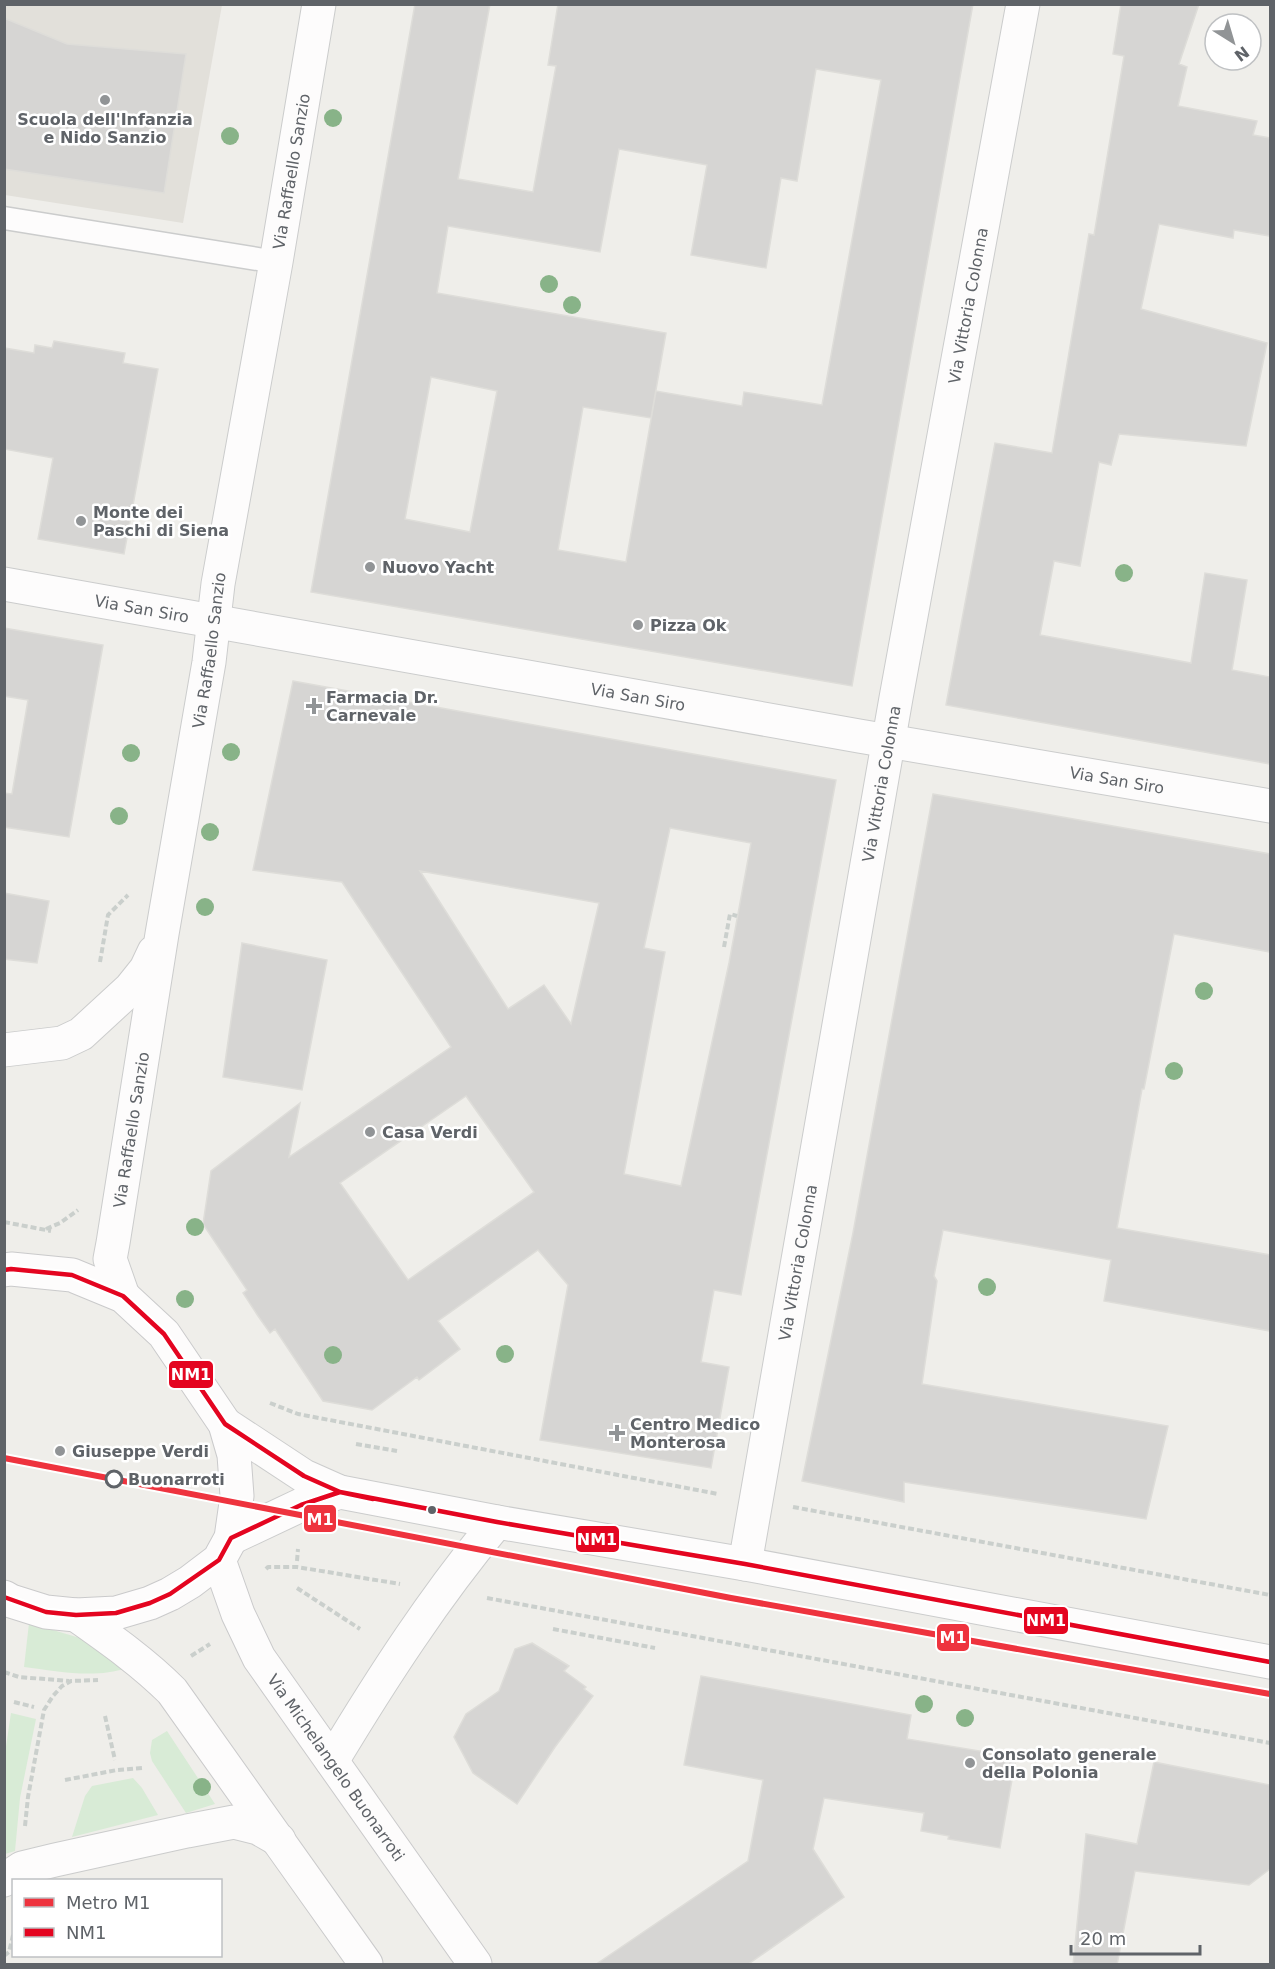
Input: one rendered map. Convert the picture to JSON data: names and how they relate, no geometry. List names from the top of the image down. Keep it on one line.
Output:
{"streets":{"street":["Via Raffaello Sanzio","Via Vittoria Colonna","Via San Siro","Via Michelangelo Buonarroti"]},"crossings":[["Via Raffaello Sanzio","Via San Siro"],["Via Vittoria Colonna","Via San Siro"]],"places":{"other":["Scuola dell'Infanzia e Nido Sanzio","Monte dei Paschi di Siena","Nuovo Yacht","Pizza Ok","Casa Verdi","Giuseppe Verdi","Buonarroti","Consolato generale della Polonia"],"health":["Farmacia Dr. Carnevale","Centro Medico Monterosa"]},"lines":["transit line NM1","metro line M1"],"legend":["Metro M1","NM1"],"scale_bar":"20 m","north":"bottom right"}
